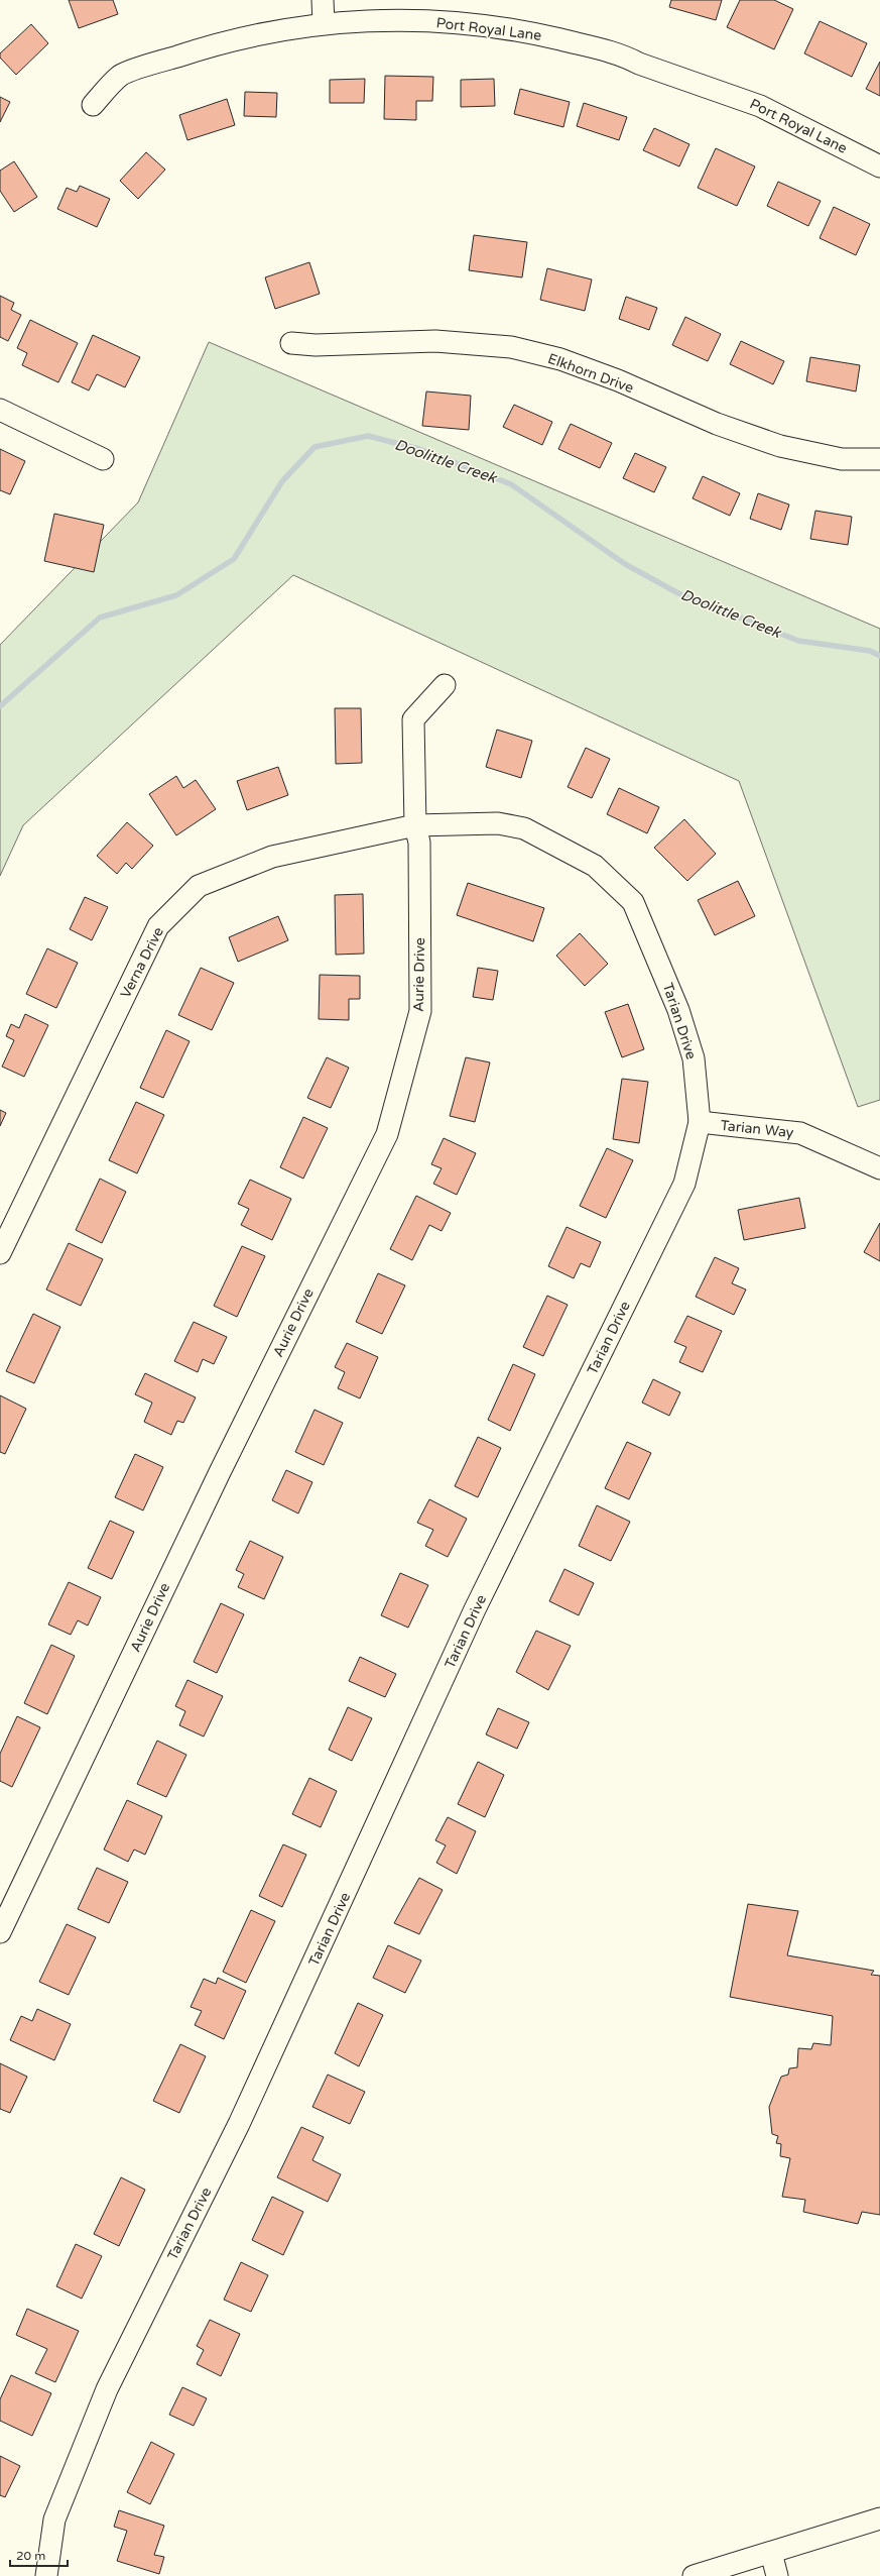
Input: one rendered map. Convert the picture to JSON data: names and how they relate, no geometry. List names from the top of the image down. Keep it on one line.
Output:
{"streets":{"street":["Port Royal Lane","Elkhorn Drive","Verna Drive","Aurie Drive","Tarian Drive","Tarian Way"]},"crossings":[["Verna Drive","Aurie Drive"],["Verna Drive","Tarian Drive"],["Aurie Drive","Tarian Drive"],["Tarian Drive","Tarian Way"]],"water":["Doolittle Creek"],"scale_bar":"20 m"}
